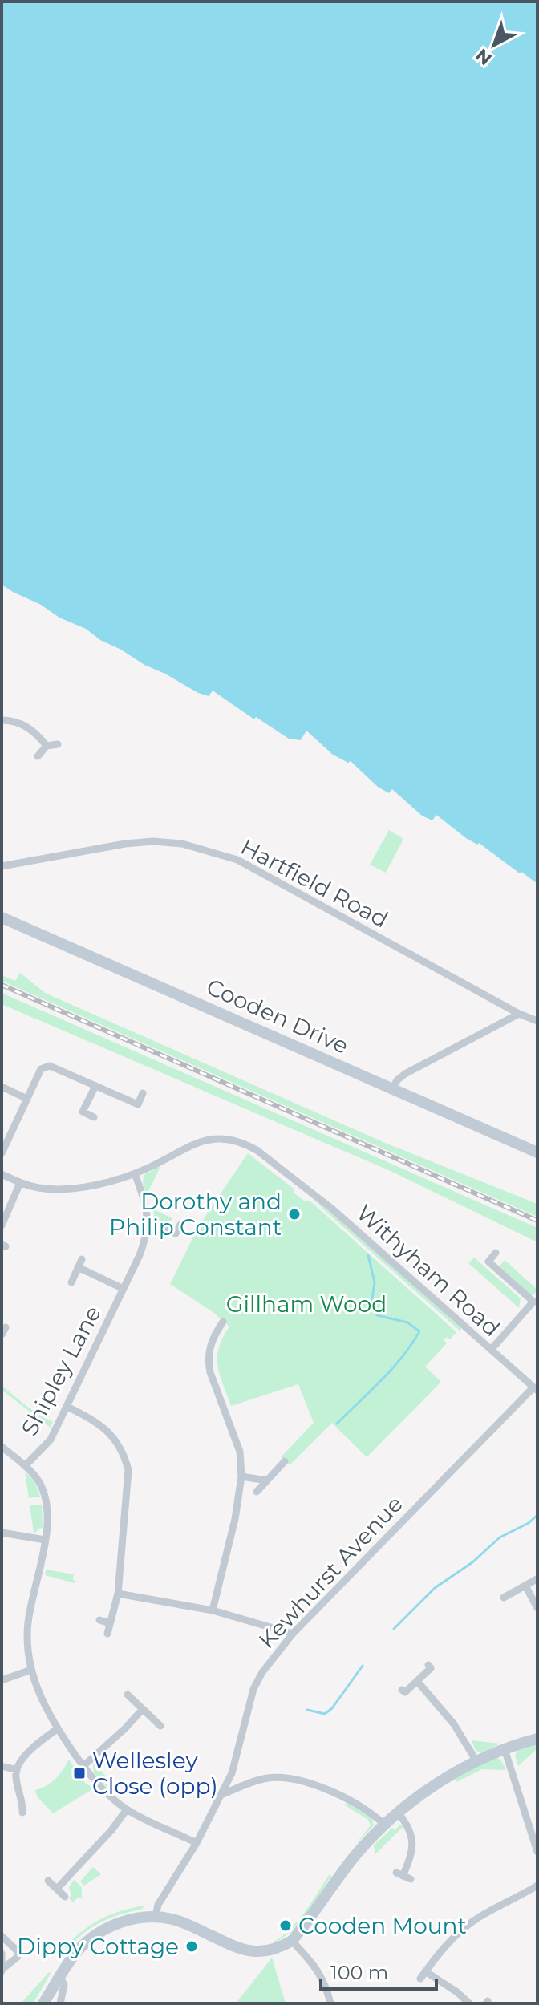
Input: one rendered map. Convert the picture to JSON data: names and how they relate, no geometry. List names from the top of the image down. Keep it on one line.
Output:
{"streets":{"main road":["Cooden Drive"],"street":["Hartfield Road","Withyham Road","Shipley Lane","Kewhurst Avenue"]},"crossings":[["Withyham Road","Shipley Lane"],["Withyham Road","Kewhurst Avenue"]],"parks":["Gillham Wood"],"places":{"other":["Dorothy and Philip Constant","Cooden Mount","Dippy Cottage"],"transit":["Wellesley Close (opp)"]},"scale_bar":"100 m","north":"bottom left"}
